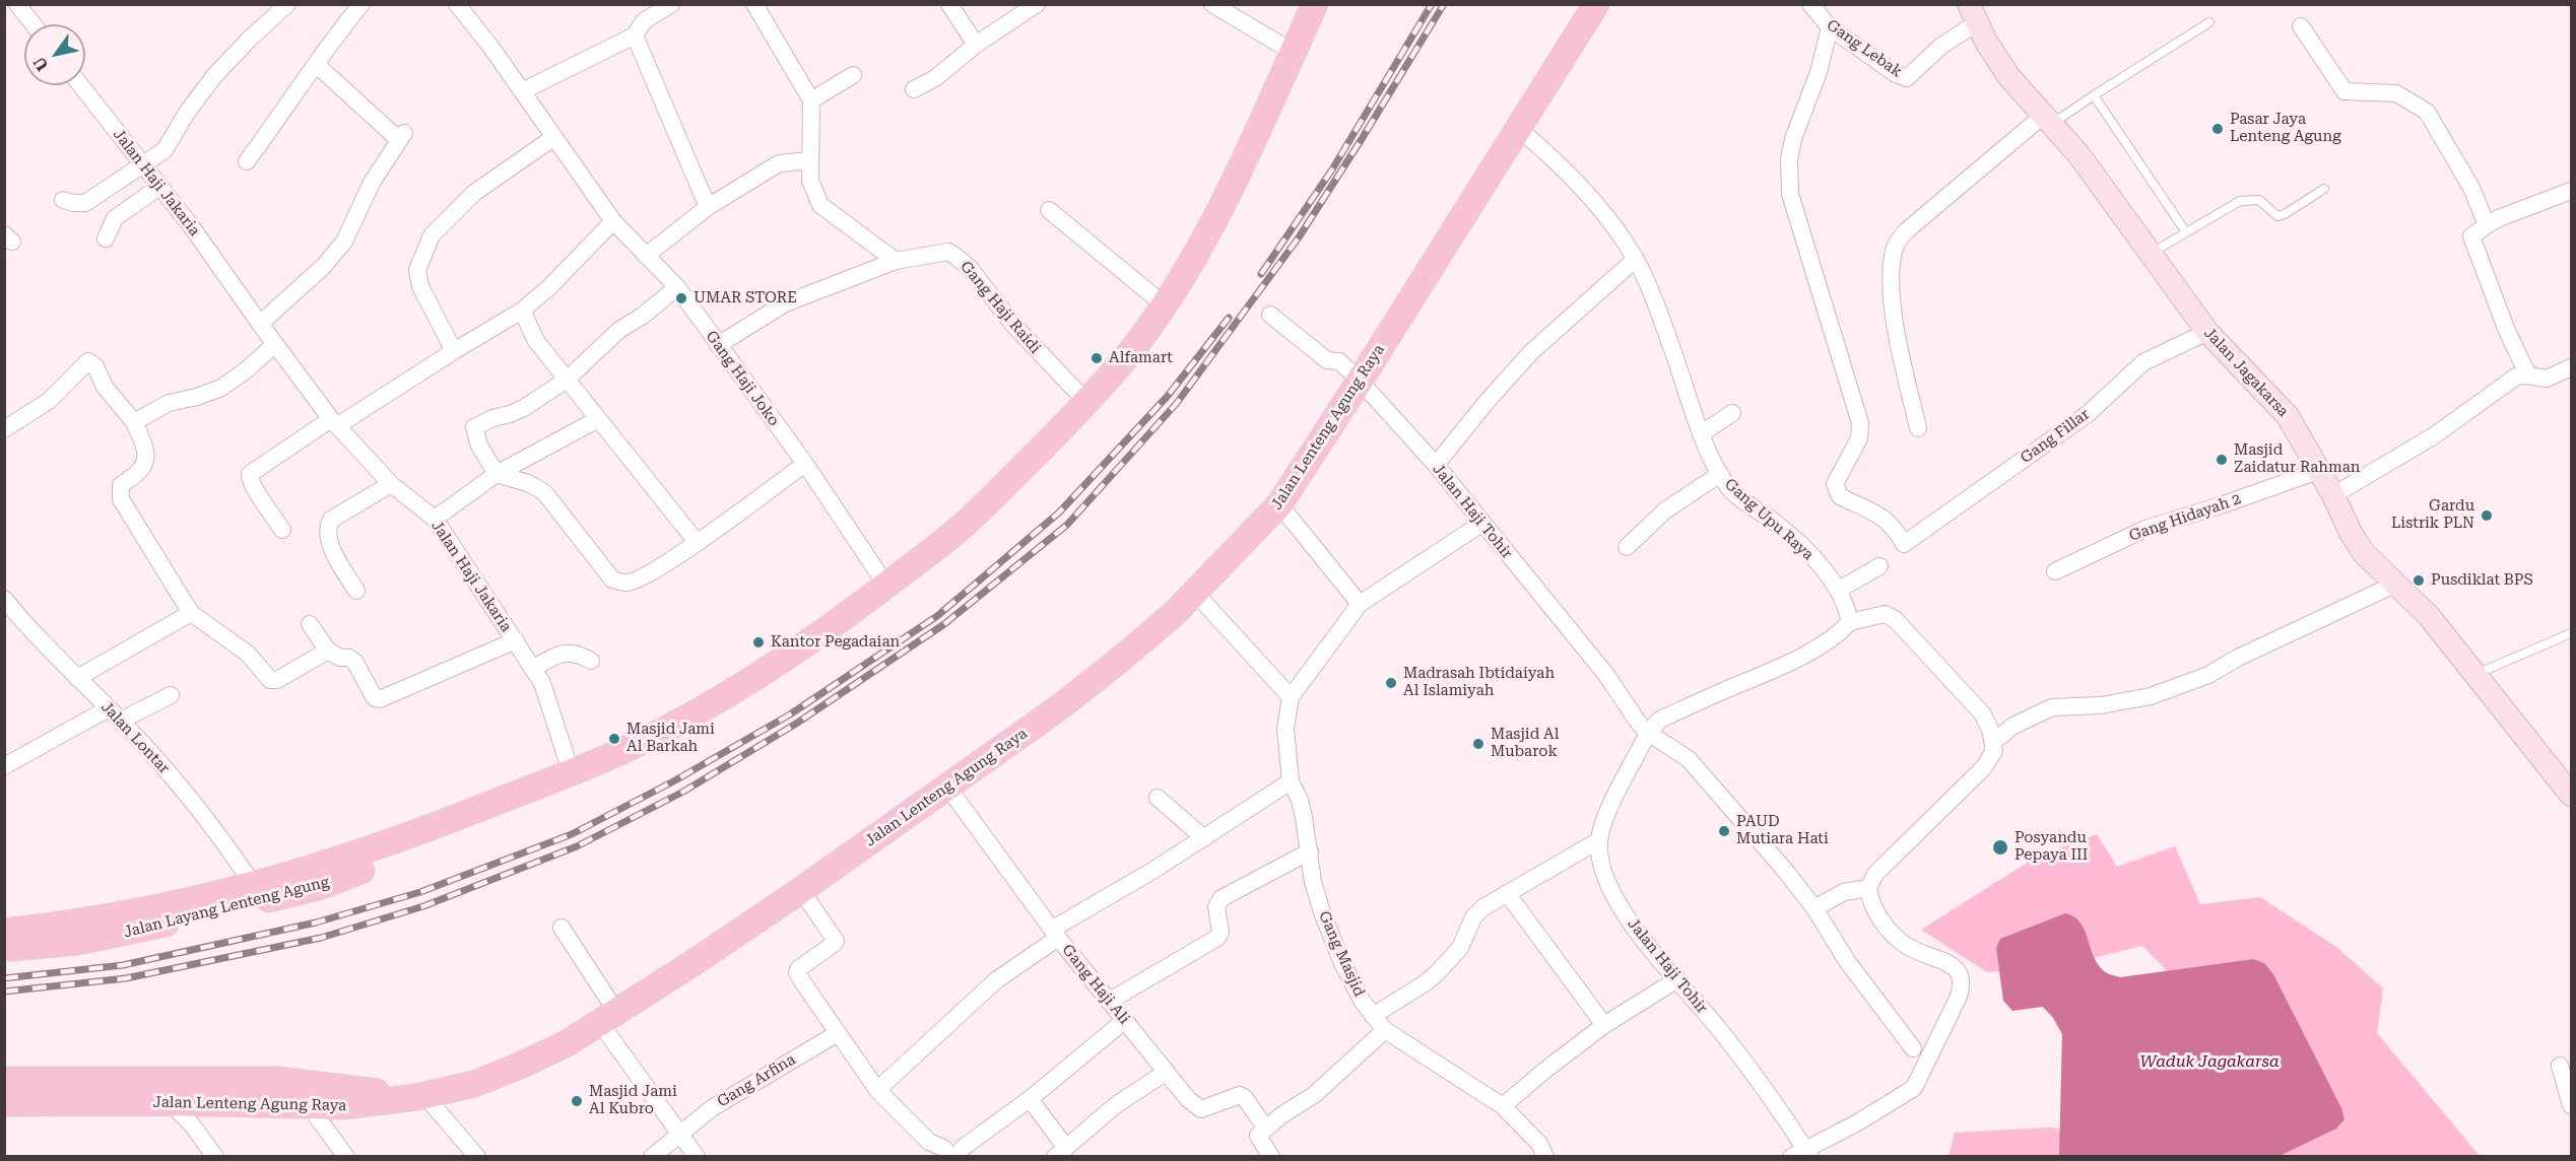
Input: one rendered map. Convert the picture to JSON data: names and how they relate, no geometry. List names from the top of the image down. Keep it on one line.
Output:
{"streets":{"main road":["Jalan Jagakarsa","Jalan Lenteng Agung Raya","Jalan Layang Lenteng Agung"],"street":["Gang Lebak","Jalan Haji Jakaria","Gang Haji Raidi","Gang Haji Joko","Gang Fillar","Jalan Haji Tohir","Gang Hidayah 2","Gang Upu Raya","Jalan Lontar","Gang Masjid","Gang Haji Ali","Gang Arfina"]},"crossings":[["Gang Lebak","Jalan Jagakarsa"],["Gang Lebak","Gang Fillar"],["Jalan Haji Jakaria","Jalan Layang Lenteng Agung"],["Gang Haji Raidi","Gang Haji Joko"],["Jalan Jagakarsa","Gang Fillar"],["Jalan Jagakarsa","Gang Hidayah 2"],["Jalan Lenteng Agung Raya","Jalan Haji Tohir"],["Jalan Lenteng Agung Raya","Gang Upu Raya"],["Jalan Lenteng Agung Raya","Gang Haji Ali"]],"water":["Waduk Jagakarsa"],"places":["Pasar Jaya Lenteng Agung","UMAR STORE","Alfamart","Masjid Zaidatur Rahman","Gardu Listrik PLN","Pusdiklat BPS","Kantor Pegadaian","Madrasah Ibtidaiyah Al Islamiyah","Masjid Jami Al Barkah","Masjid Al Mubarok","PAUD Mutiara Hati","Posyandu Pepaya III","Masjid Jami Al Kubro"],"north":"bottom left"}
